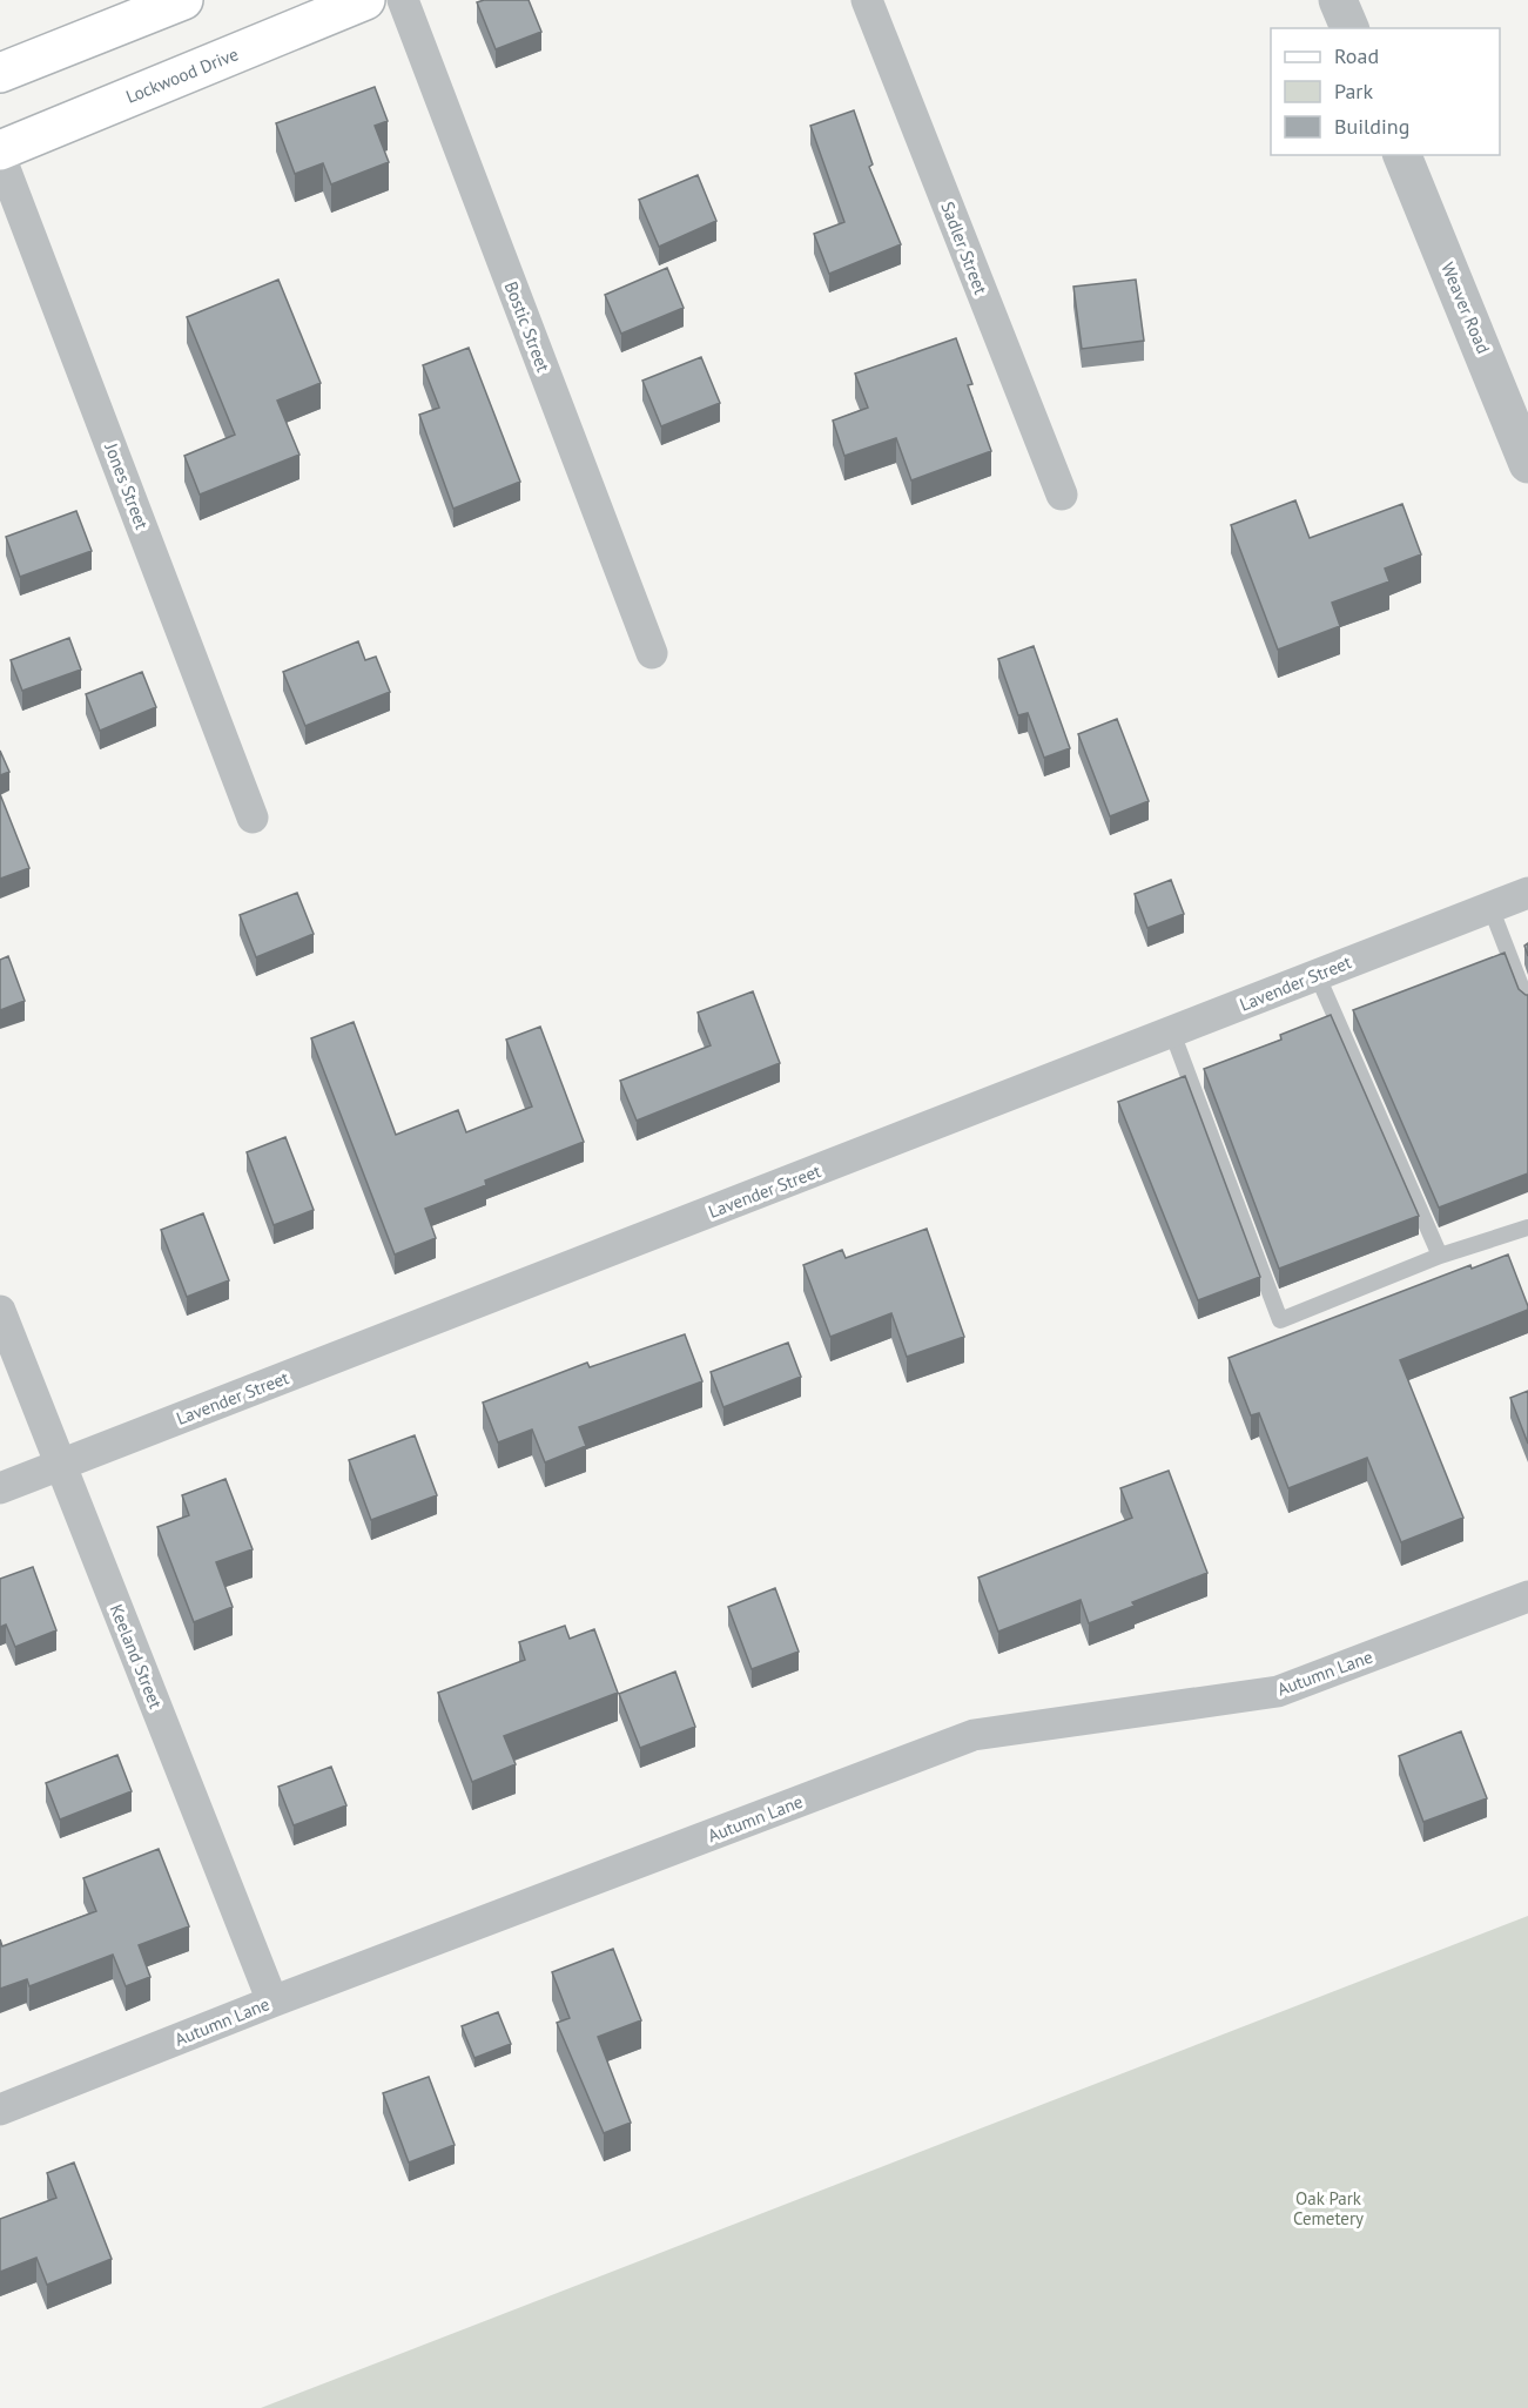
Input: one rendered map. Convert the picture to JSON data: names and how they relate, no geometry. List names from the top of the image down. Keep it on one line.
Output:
{"streets":{"main road":["Lockwood Drive"],"street":["Sadler Street","Weaver Road","Bostic Street","Jones Street","Lavender Street","Keeland Street","Autumn Lane"]},"crossings":[["Lavender Street","Keeland Street"],["Keeland Street","Autumn Lane"]],"parks":["Oak Park Cemetery"],"legend":["Road","Park","Building"]}
